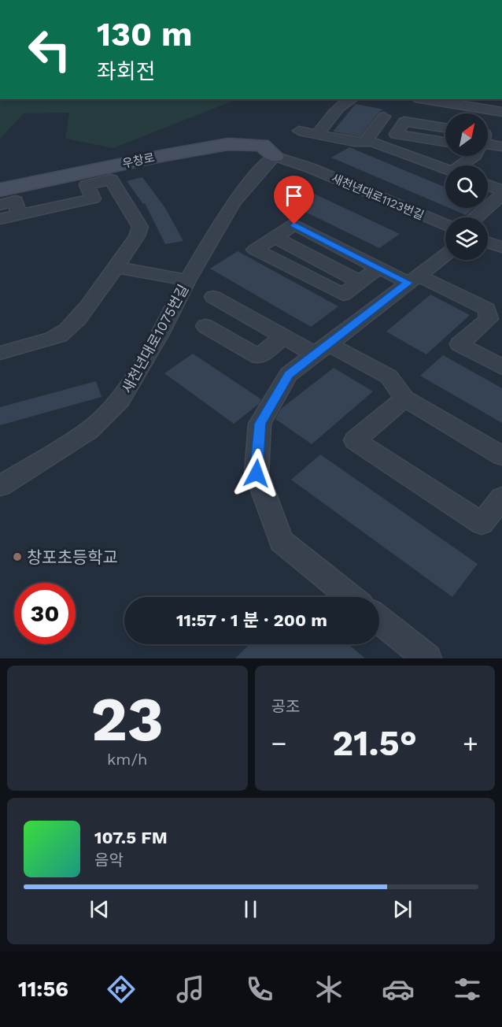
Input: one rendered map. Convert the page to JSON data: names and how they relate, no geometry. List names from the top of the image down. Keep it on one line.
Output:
{"streets":{"main road":["우창로"],"street":["새천년대로1123번길","새천년대로1075번길"]},"crossings":[["우창로","새천년대로1123번길"],["우창로","새천년대로1075번길"],["새천년대로1123번길","새천년대로1075번길"]],"places":["창포초등학교"],"north":"top right","page":{"turn":["130 m","좌회전"],"limit":"30","trip":"11:57 · 1 분 · 200 m","tile":[["23","km/h"],"공조"],"heat":["−","21.5°","+"],"song":["107.5 FM","음악"],"tabs":"11:56"}}
